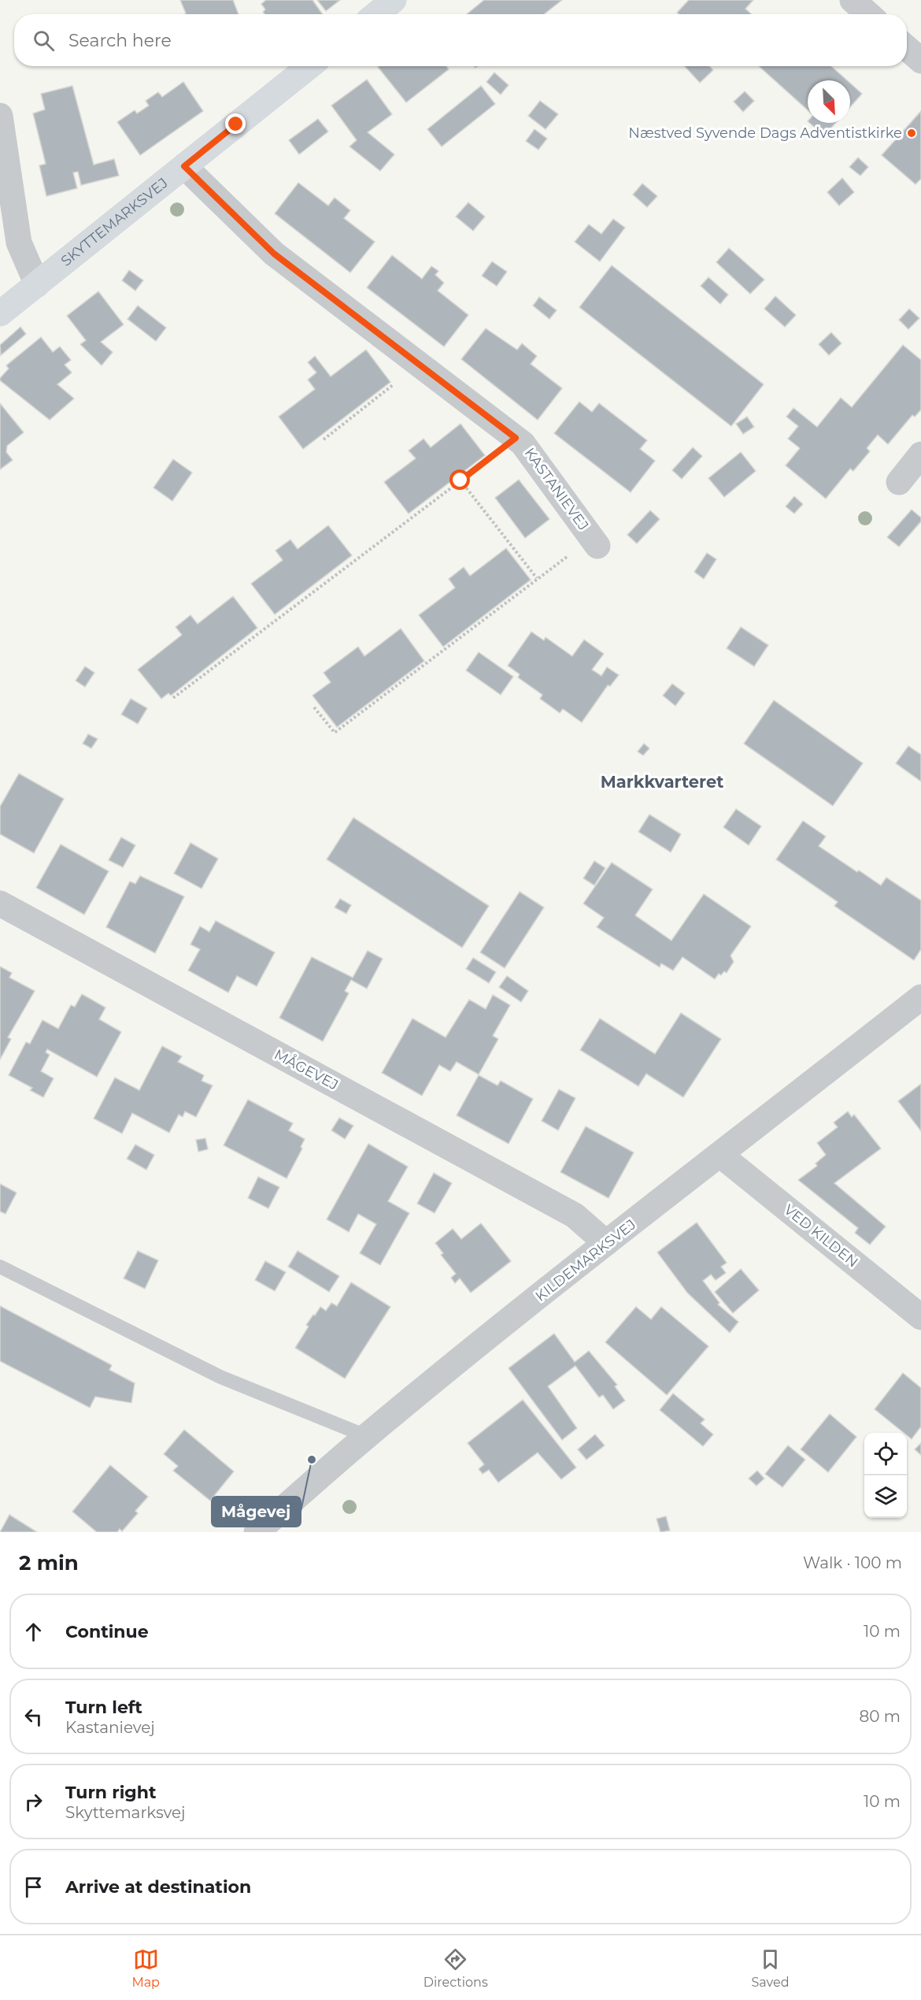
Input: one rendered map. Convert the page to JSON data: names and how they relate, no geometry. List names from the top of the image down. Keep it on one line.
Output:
{"streets":{"street":["SKYTTEMARKSVEJ","KASTANIEVEJ","MÅGEVEJ","VED KILDEN","KILDEMARKSVEJ"]},"crossings":[["SKYTTEMARKSVEJ","KASTANIEVEJ"],["MÅGEVEJ","KILDEMARKSVEJ"],["VED KILDEN","KILDEMARKSVEJ"]],"districts":["Markkvarteret"],"places":["Næstved Syvende Dags Adventistkirke","Mågevej"],"north":"bottom right","page":{"search":"Search here","heading":["2 min","Walk · 100 m"],"list":[["Continue","10 m"],["Turn left","Kastanievej","80 m"],["Turn right","Skyttemarksvej","10 m"],"Arrive at destination"],"nav":["Map","Directions","Saved"]}}
